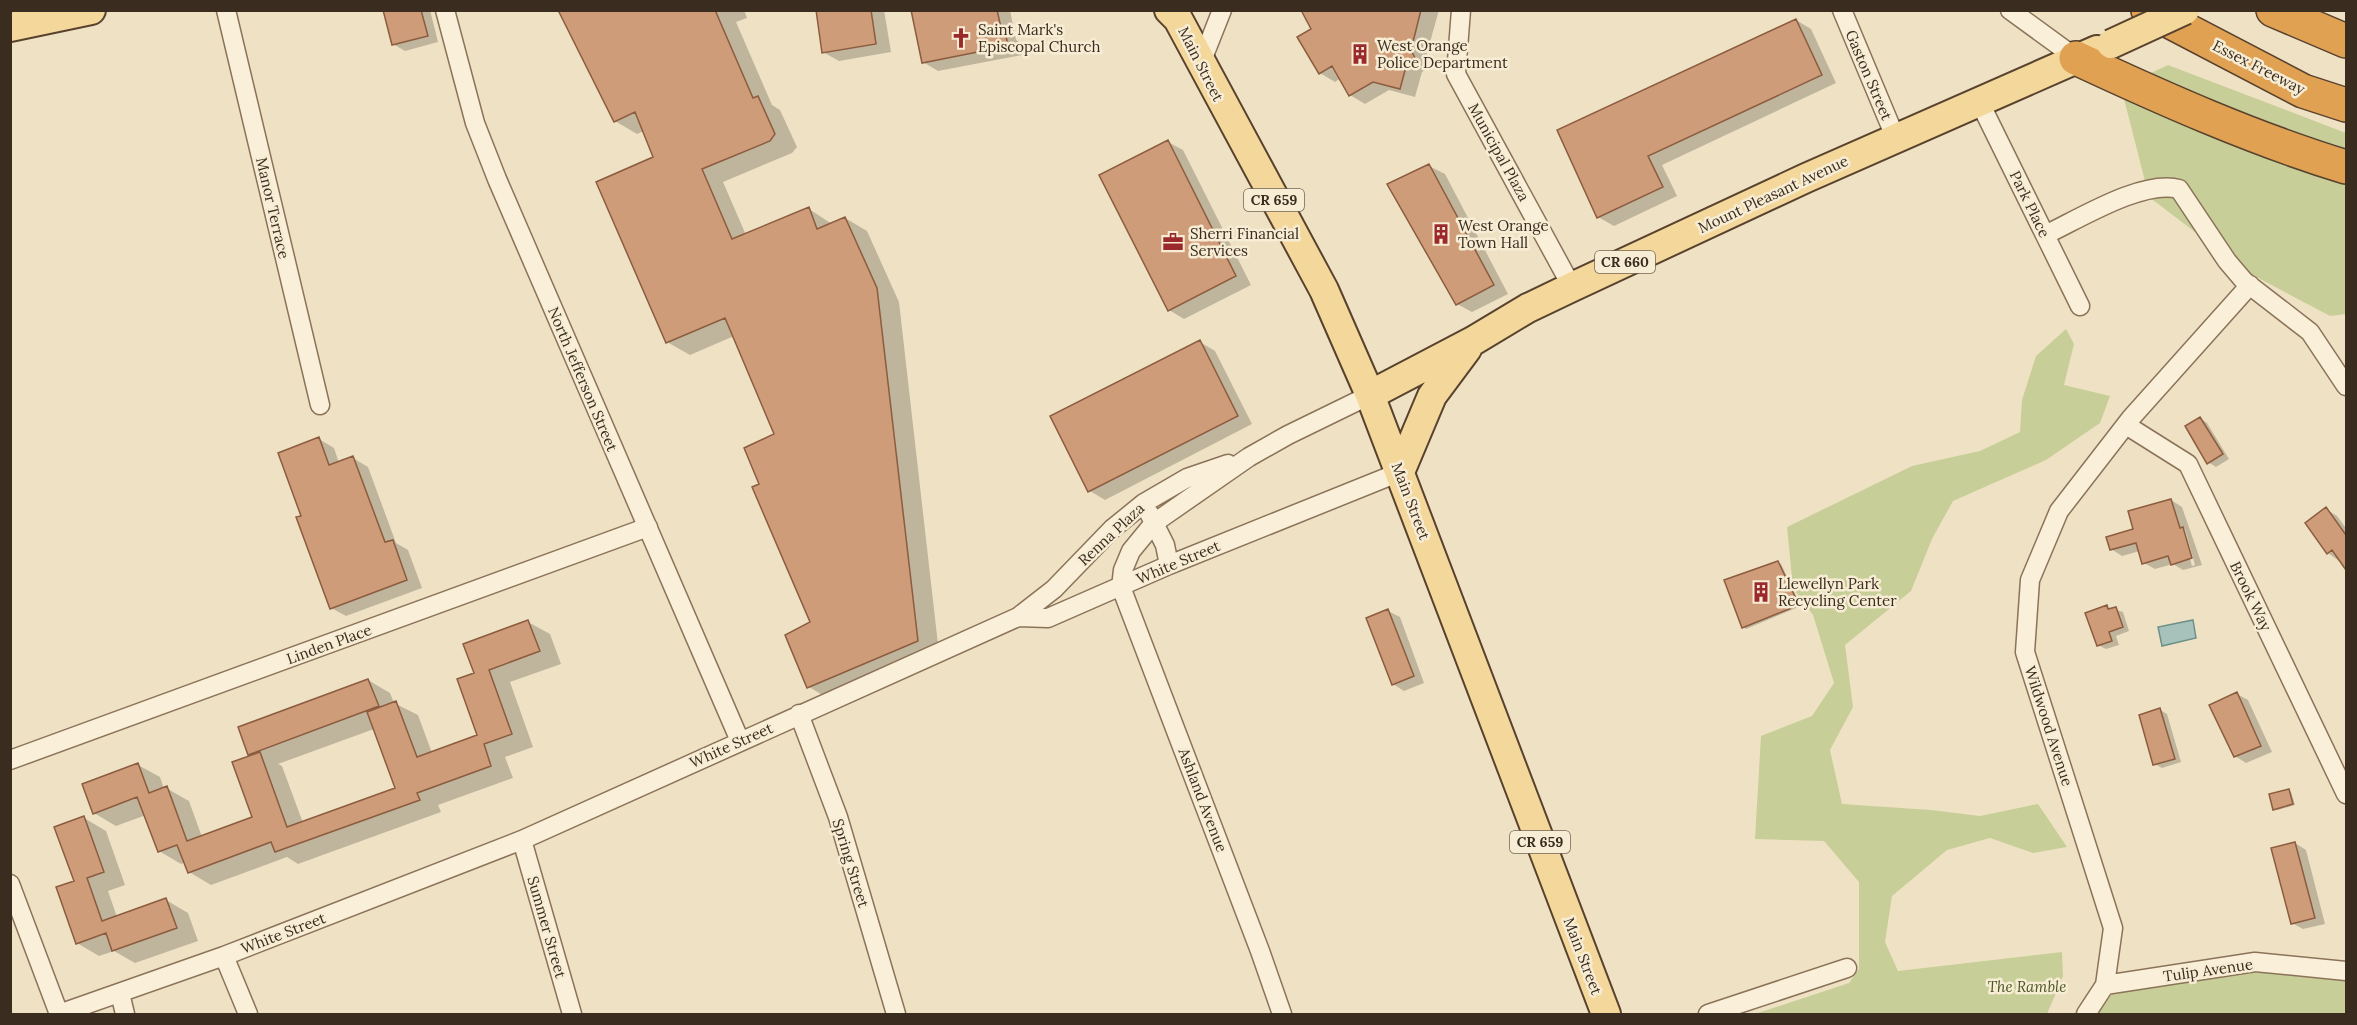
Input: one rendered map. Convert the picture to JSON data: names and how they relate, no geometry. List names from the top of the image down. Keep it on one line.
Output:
{"streets":{"highway":["Essex Freeway"],"main road":["Main Street","Mount Pleasant Avenue","CR 659","CR 660"],"street":["Gaston Street","Municipal Plaza","Park Place","Manor Terrace","North Jefferson Street","Renna Plaza","White Street","Brook Way","Linden Place","Wildwood Avenue","Ashland Avenue","Spring Street","Summer Street","Tulip Avenue"]},"crossings":[["Main Street","Mount Pleasant Avenue"],["Main Street","Renna Plaza"],["Main Street","White Street"],["Gaston Street","Mount Pleasant Avenue"],["Municipal Plaza","Mount Pleasant Avenue"],["Mount Pleasant Avenue","Park Place"],["Mount Pleasant Avenue","Renna Plaza"],["North Jefferson Street","White Street"],["North Jefferson Street","Linden Place"],["Renna Plaza","White Street"],["Renna Plaza","Ashland Avenue"],["White Street","Ashland Avenue"],["White Street","Spring Street"],["White Street","Summer Street"],["Brook Way","Wildwood Avenue"],["Wildwood Avenue","Tulip Avenue"]],"parks":["The Ramble"],"places":{"church":["Saint Mark's Episcopal Church"],"building":["West Orange Police Department","West Orange Town Hall","Llewellyn Park Recycling Center"],"office":["Sherri Financial Services"]}}
